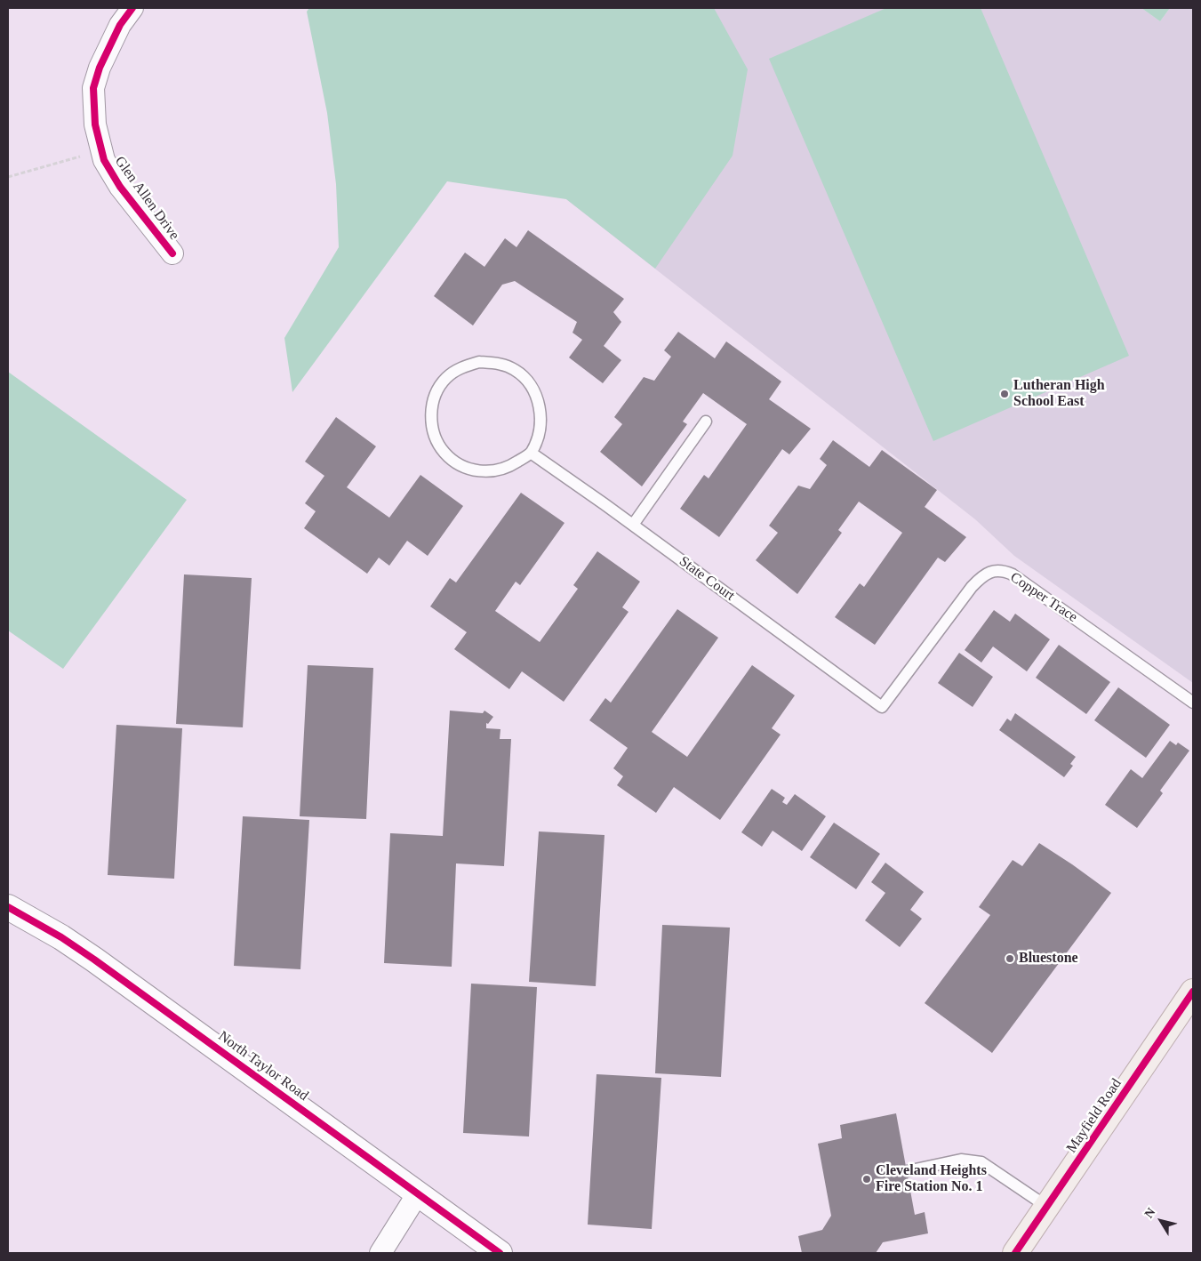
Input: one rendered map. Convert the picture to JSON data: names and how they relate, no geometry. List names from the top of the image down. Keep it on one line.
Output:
{"streets":{"main road":["Mayfield Road"],"street":["Glen Allen Drive","North Taylor Road"],"lane":["State Court","Copper Trace"]},"crossings":[["State Court","Copper Trace"]],"places":["Lutheran High School East","Bluestone","Cleveland Heights Fire Station No. 1"],"north":"top left"}
